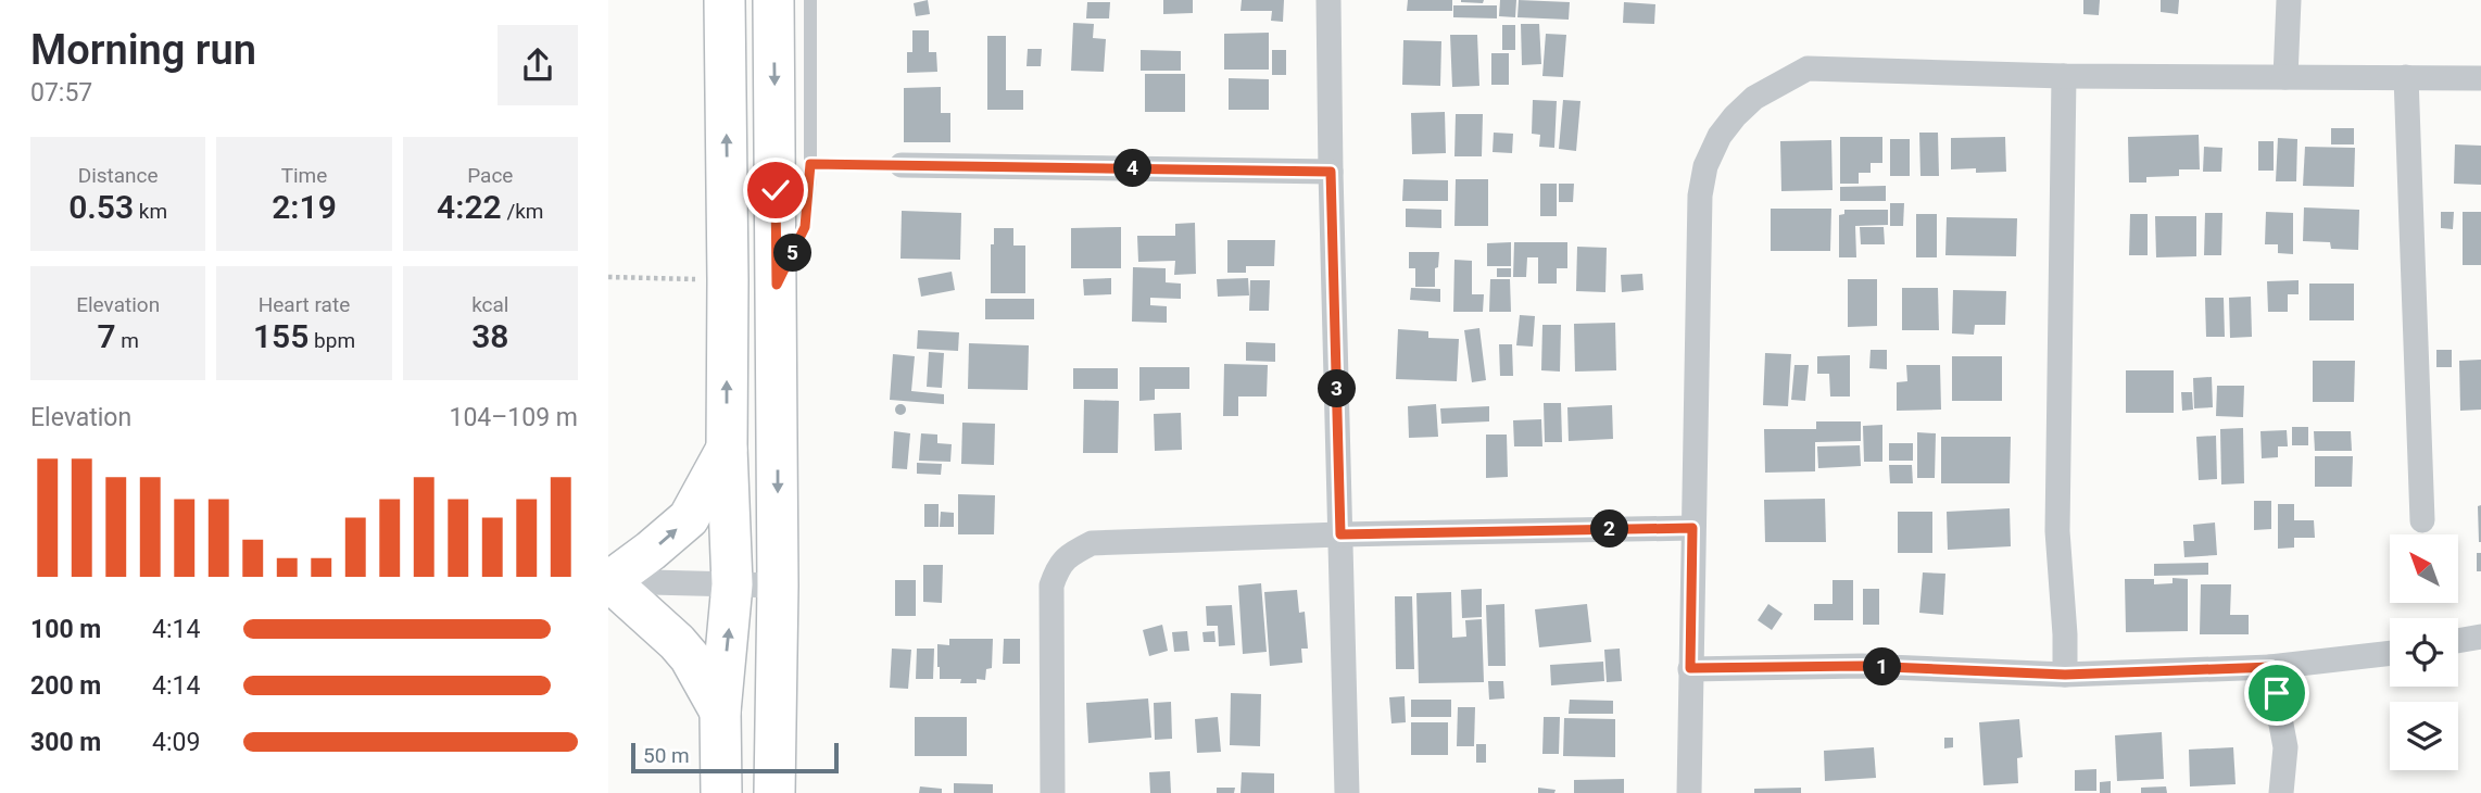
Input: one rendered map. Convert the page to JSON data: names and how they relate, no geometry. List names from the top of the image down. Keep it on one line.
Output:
{"scale_bar":"50 m","north":"top left","page":{"heading":["Morning run","07:57"],"stats":[["Distance","0.53 km"],["Time","2:19"],["Pace","4:22 /km"],["Elevation","7 m"],["Heart rate","155 bpm"],["kcal","38"]],"pins":["4","5","3","2","1"],"chart":["Elevation","104–109 m"],"list":[{"name":"100 m","note":"4:14"},{"name":"200 m","note":"4:14"},{"name":"300 m","note":"4:09"}],"scale":"50 m"}}
